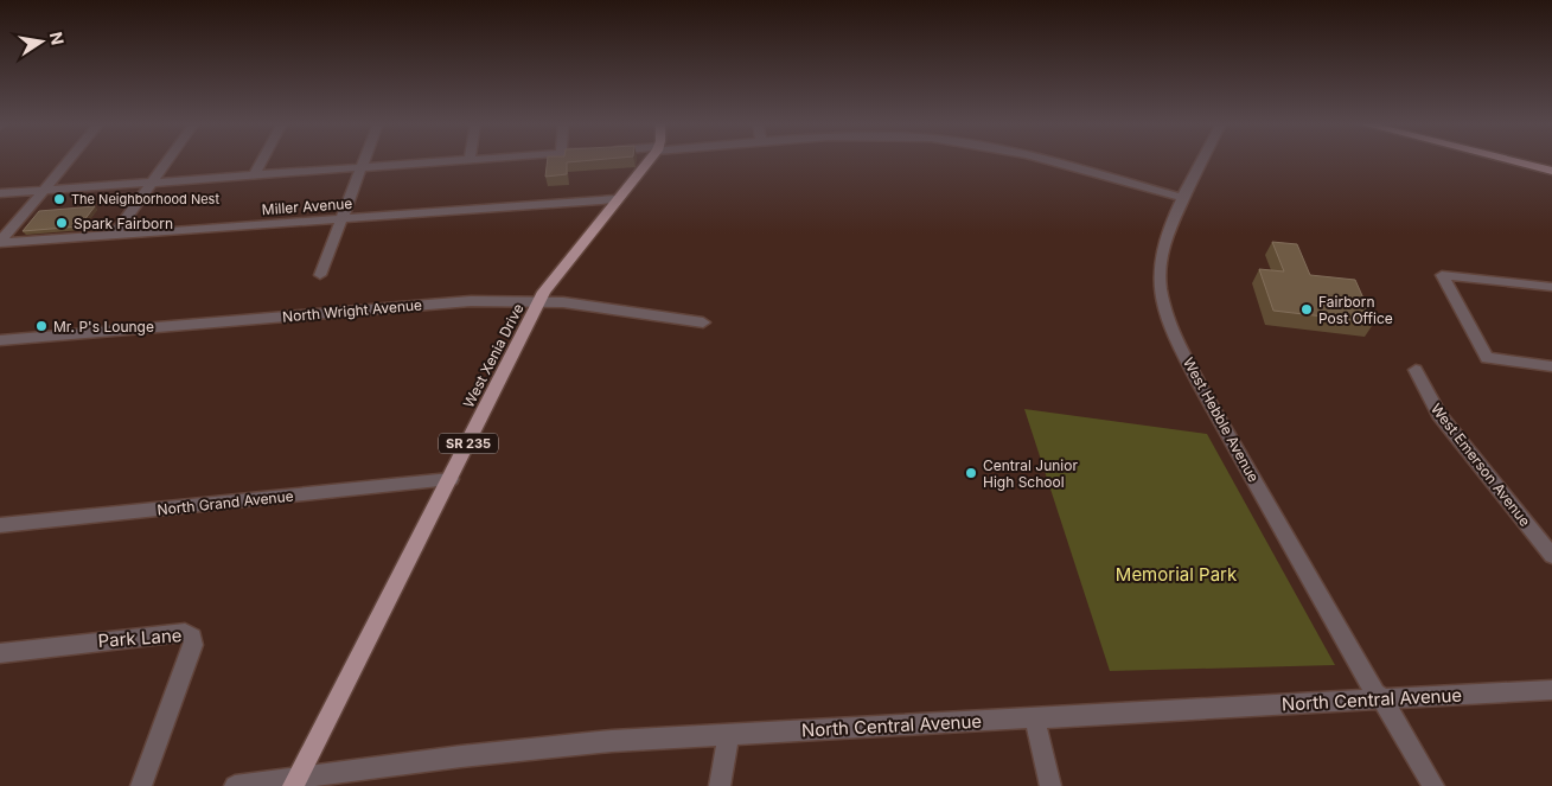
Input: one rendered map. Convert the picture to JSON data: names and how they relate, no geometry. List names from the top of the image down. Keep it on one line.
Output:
{"streets":{"main road":["West Xenia Drive","SR 235"],"street":["Miller Avenue","North Wright Avenue","West Hebble Avenue","West Emerson Avenue","North Grand Avenue","Park Lane","North Central Avenue"]},"crossings":[["Miller Avenue","West Xenia Drive"],["North Wright Avenue","West Xenia Drive"],["West Xenia Drive","North Grand Avenue"],["West Xenia Drive","North Central Avenue"],["West Hebble Avenue","North Central Avenue"]],"parks":["Memorial Park"],"places":["The Neighborhood Nest","Spark Fairborn","Fairborn Post Office","Mr. P's Lounge","Central Junior High School"],"north":"right"}
